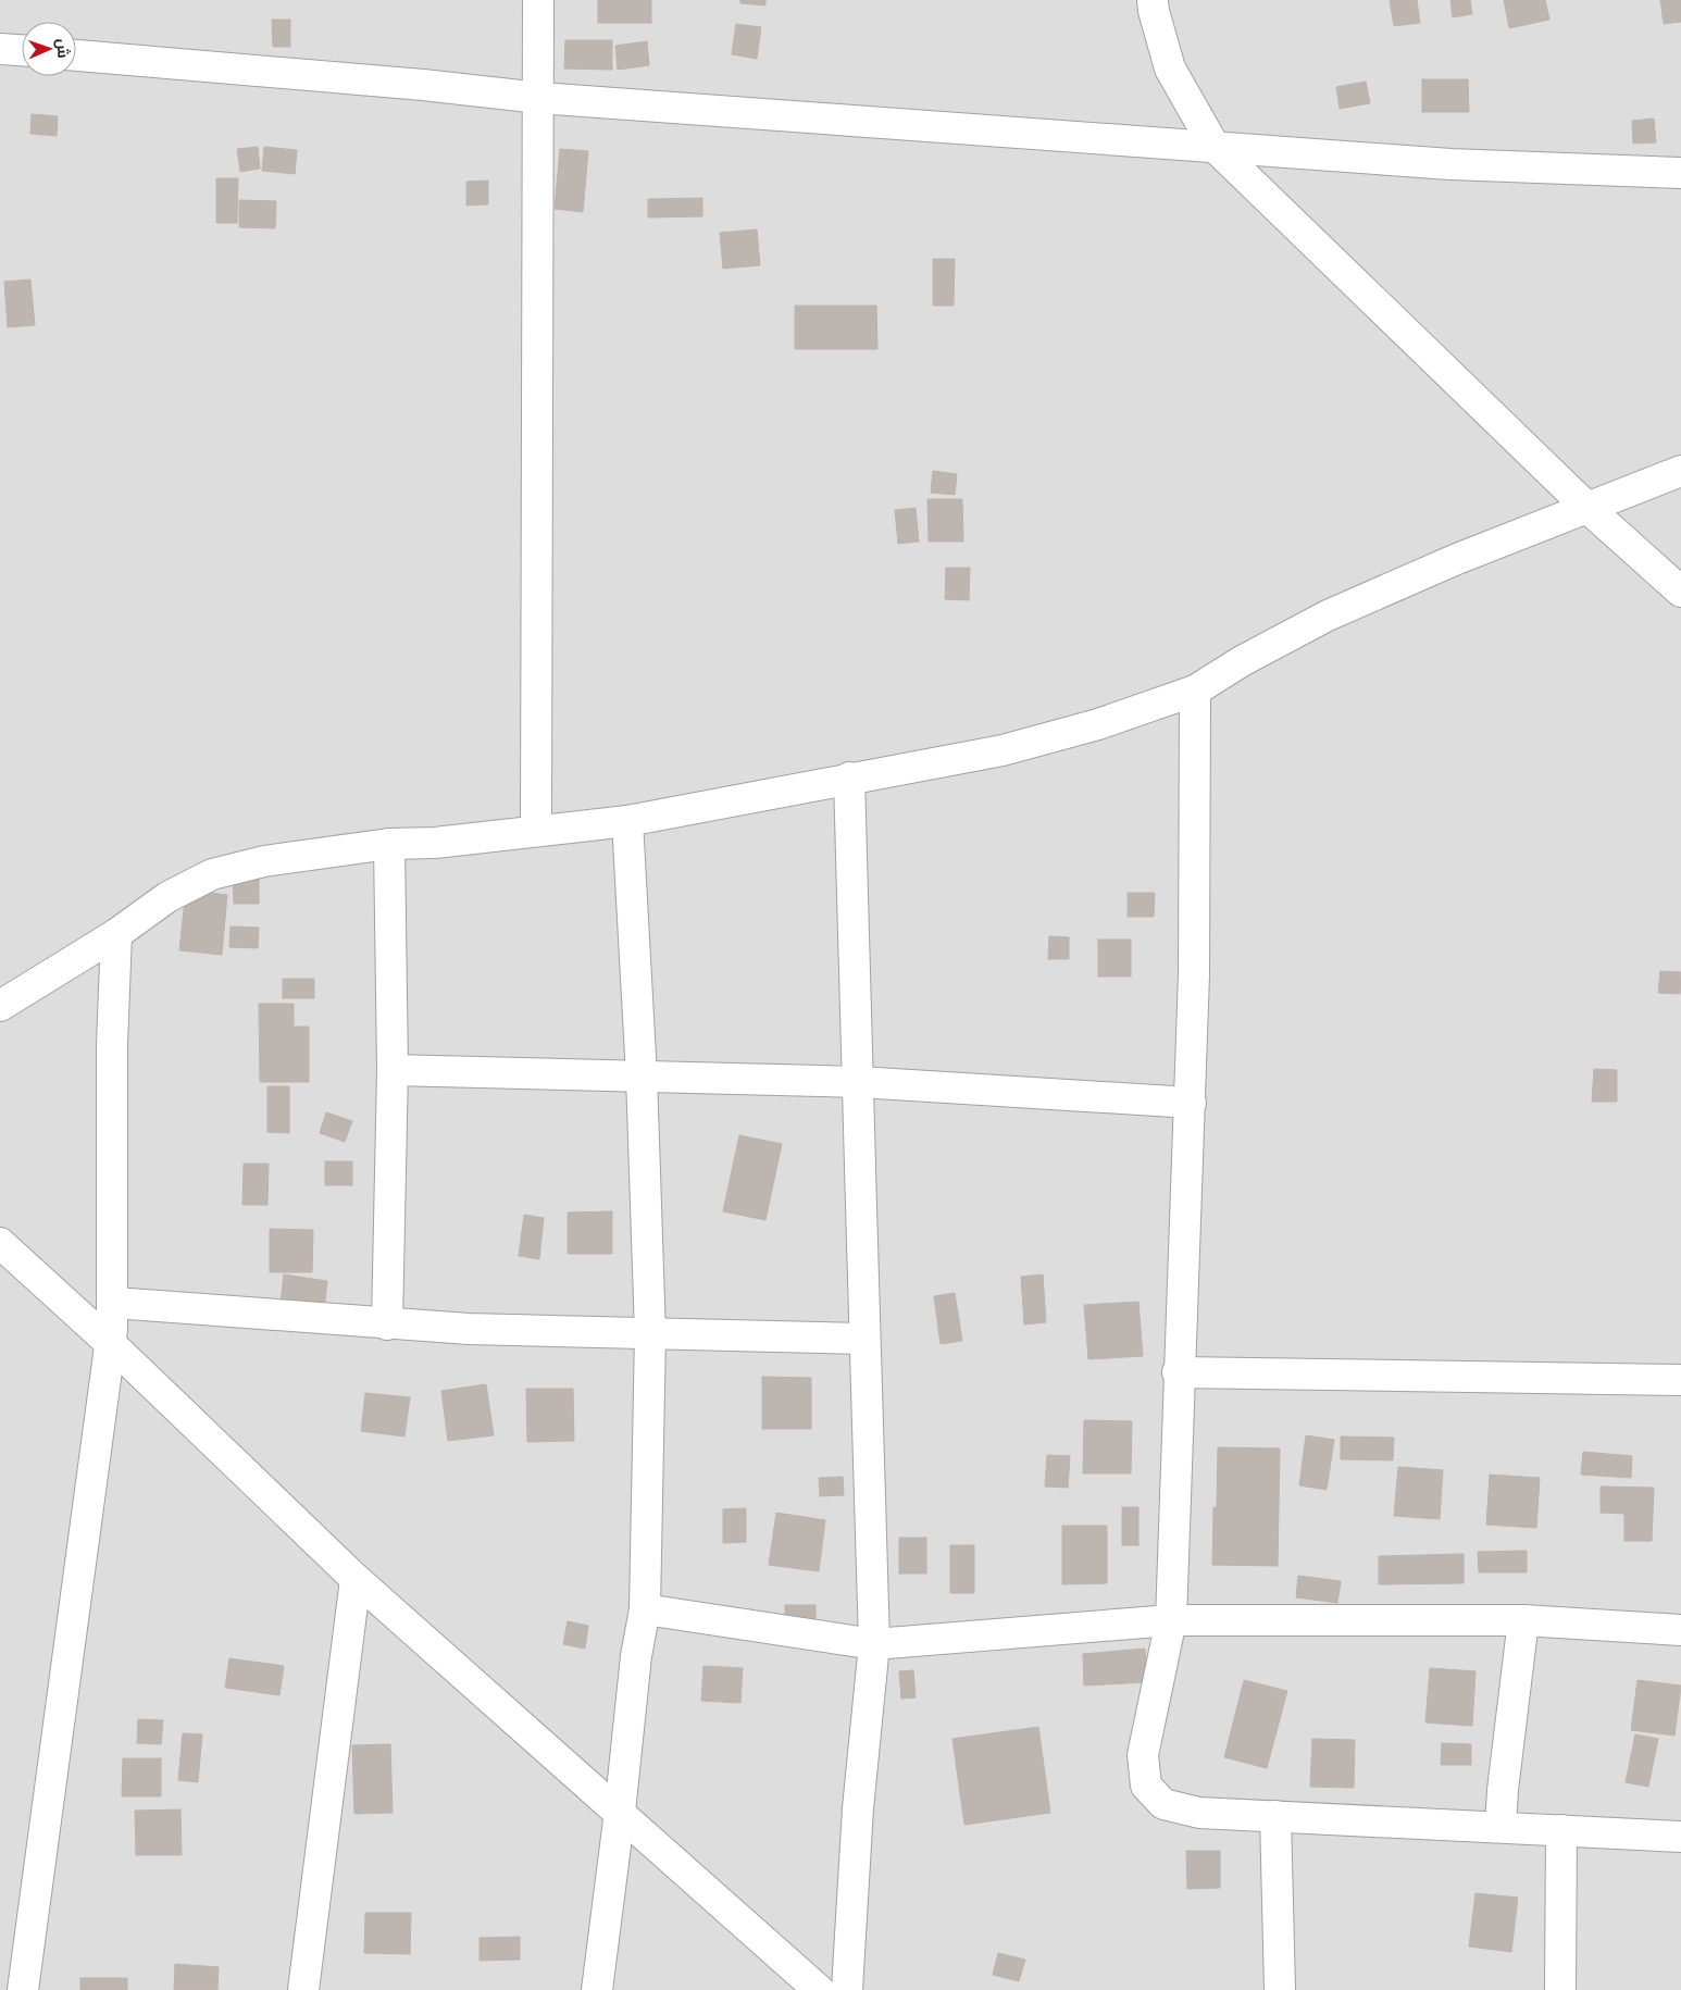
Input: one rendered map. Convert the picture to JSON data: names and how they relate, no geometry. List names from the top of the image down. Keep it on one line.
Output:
{"north":"right"}
